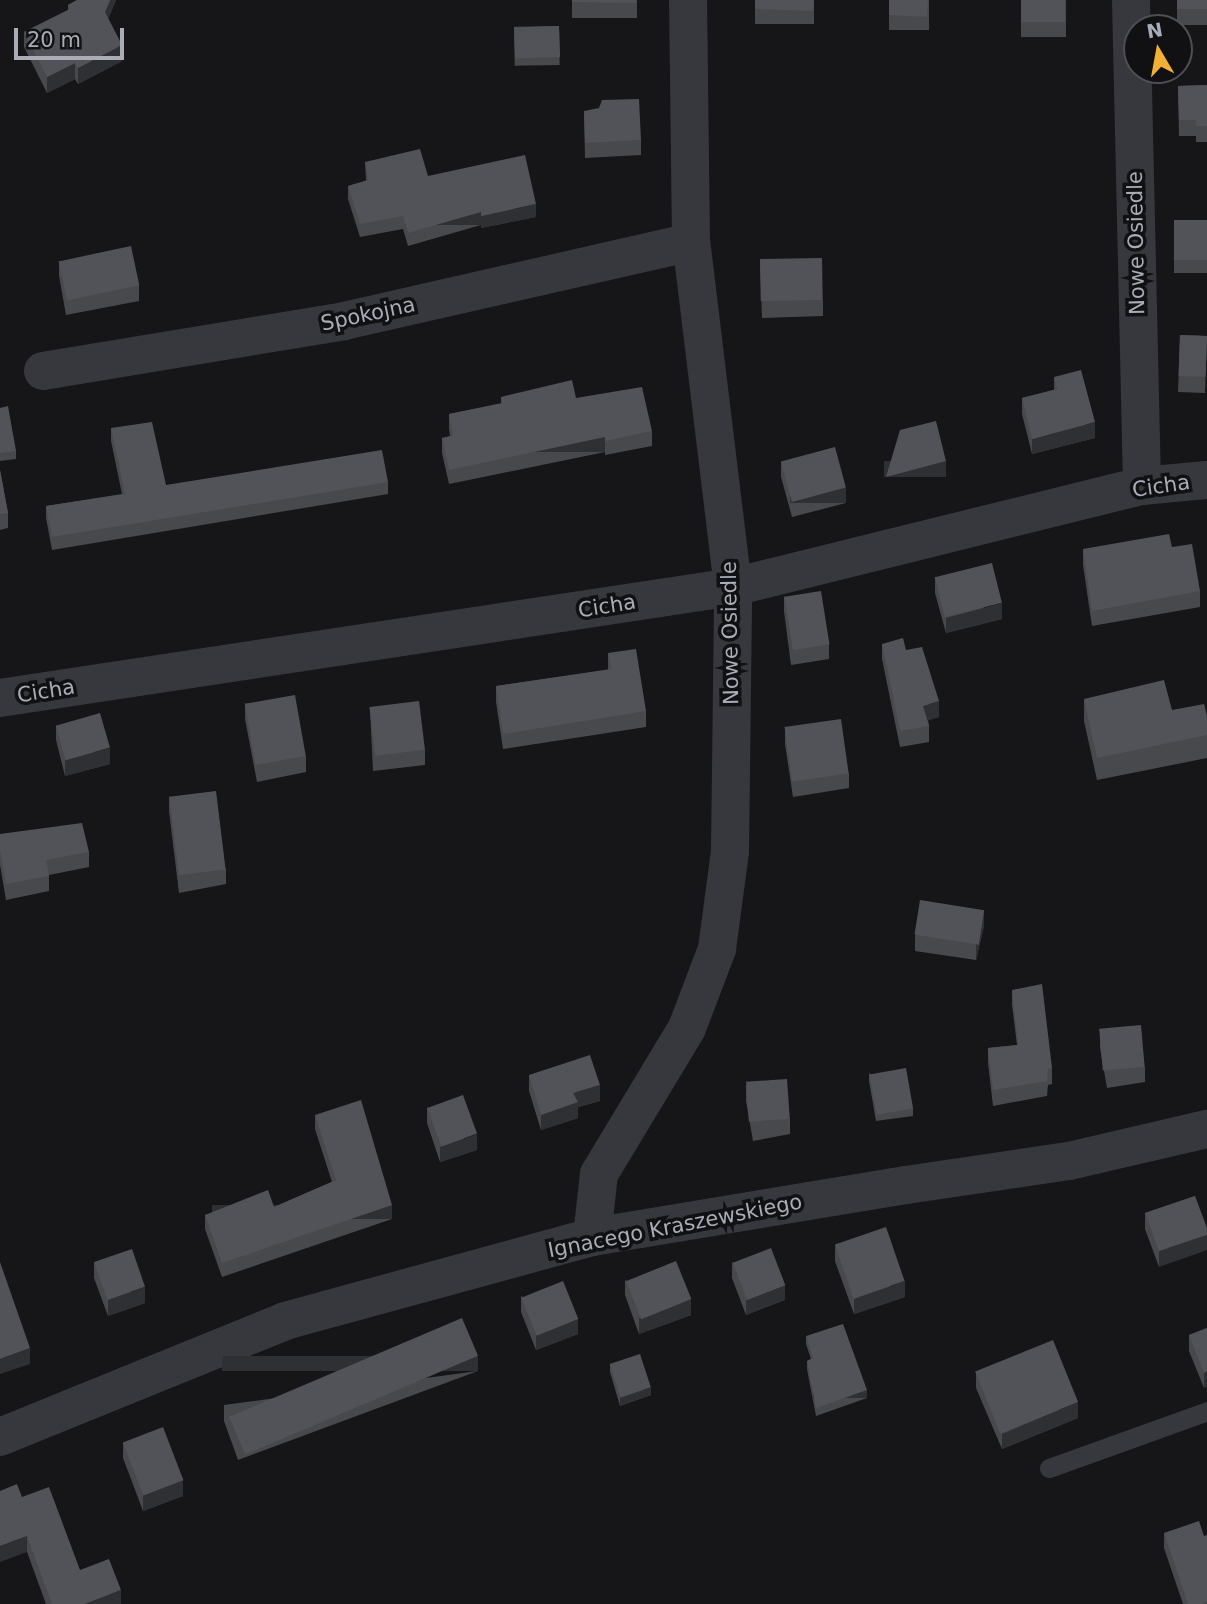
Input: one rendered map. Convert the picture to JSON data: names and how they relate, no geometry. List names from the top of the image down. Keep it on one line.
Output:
{"streets":{"street":["Nowe Osiedle","Spokojna","Cicha","Ignacego Kraszewskiego"]},"crossings":[["Nowe Osiedle","Spokojna"],["Nowe Osiedle","Cicha"],["Nowe Osiedle","Ignacego Kraszewskiego"]],"scale_bar":"20 m","north":"top"}
